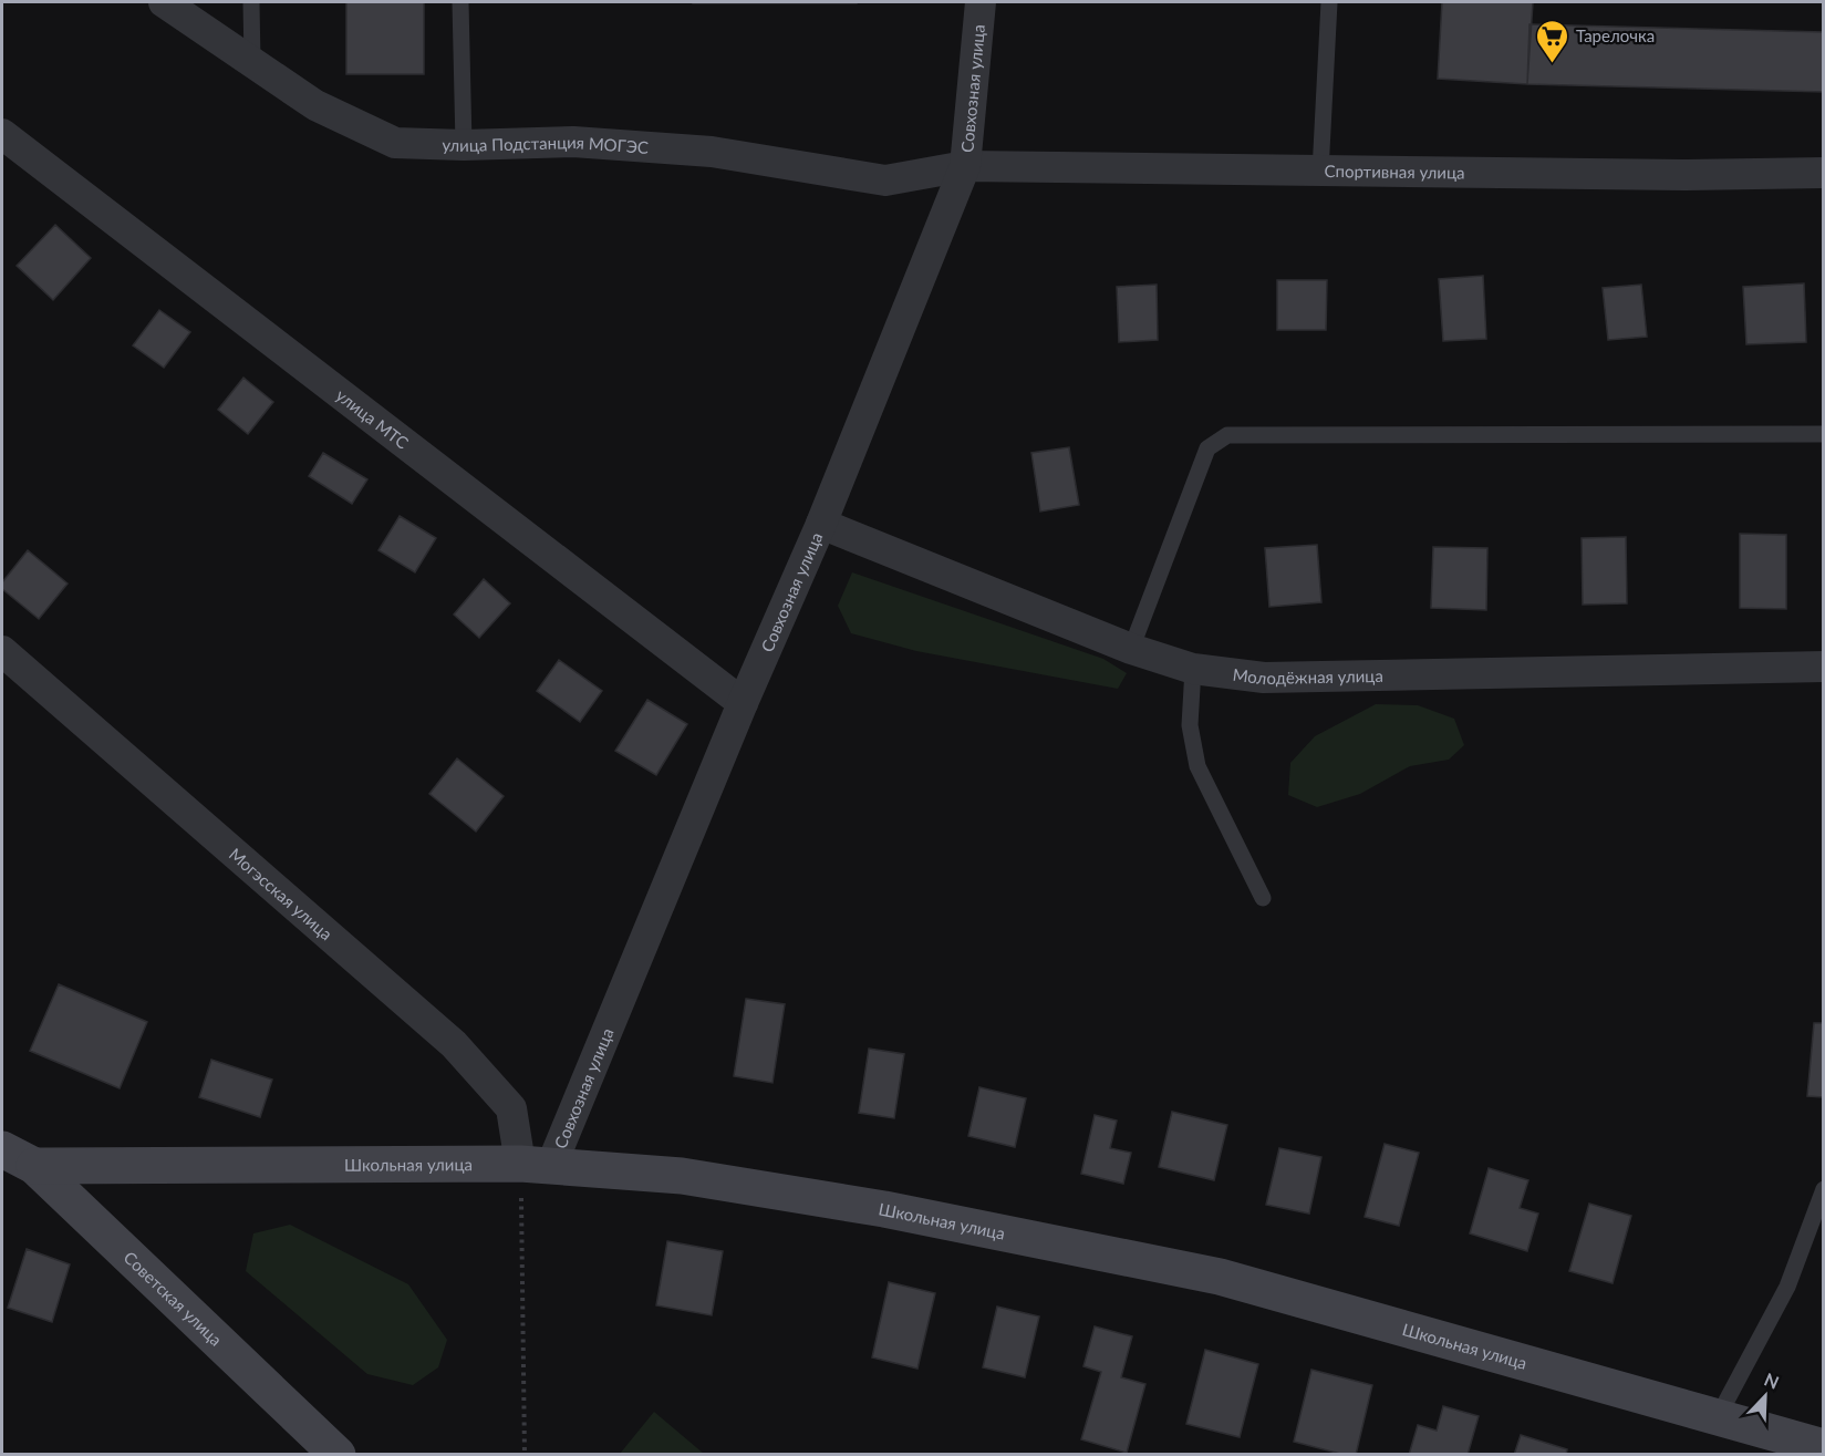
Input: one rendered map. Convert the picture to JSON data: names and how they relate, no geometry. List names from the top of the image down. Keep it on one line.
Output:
{"streets":{"street":["Совхозная улица","улица Подстанция МОГЭС","Спортивная улица","улица МТС","Молодёжная улица","Могэсская улица","Школьная улица","Советская улица"]},"crossings":[["Совхозная улица","улица Подстанция МОГЭС"],["Совхозная улица","Спортивная улица"],["Совхозная улица","улица МТС"],["Совхозная улица","Молодёжная улица"],["Совхозная улица","Могэсская улица"],["Совхозная улица","Школьная улица"],["улица Подстанция МОГЭС","Спортивная улица"],["Могэсская улица","Школьная улица"],["Школьная улица","Советская улица"]],"places":{"supermarket":["Тарелочка"]},"north":"top right"}
